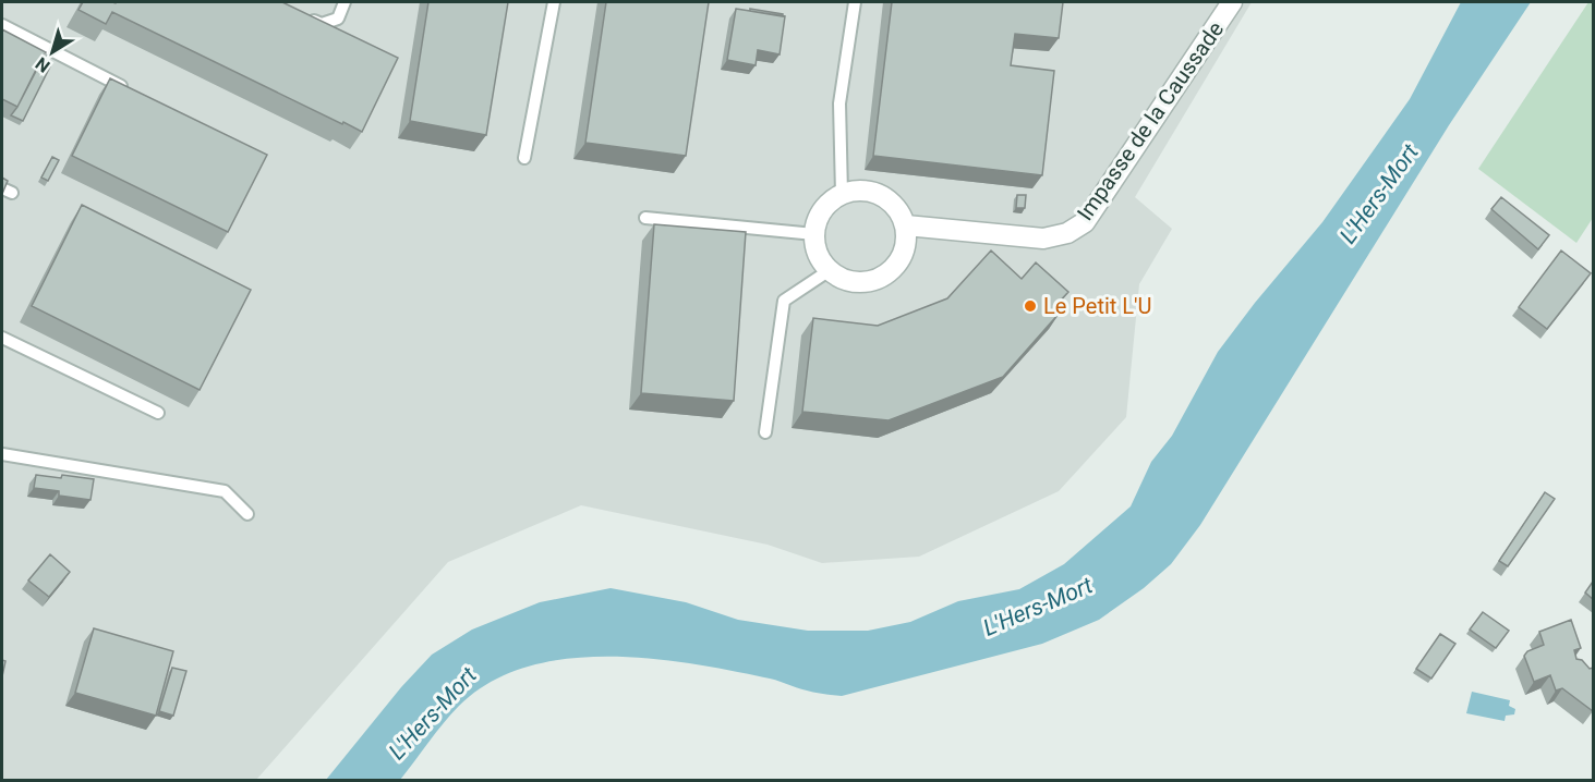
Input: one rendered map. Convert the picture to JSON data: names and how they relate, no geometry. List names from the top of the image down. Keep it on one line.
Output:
{"streets":{"street":["Impasse de la Caussade"]},"water":["L'Hers-Mort"],"places":["Le Petit L'U"],"north":"bottom left"}
